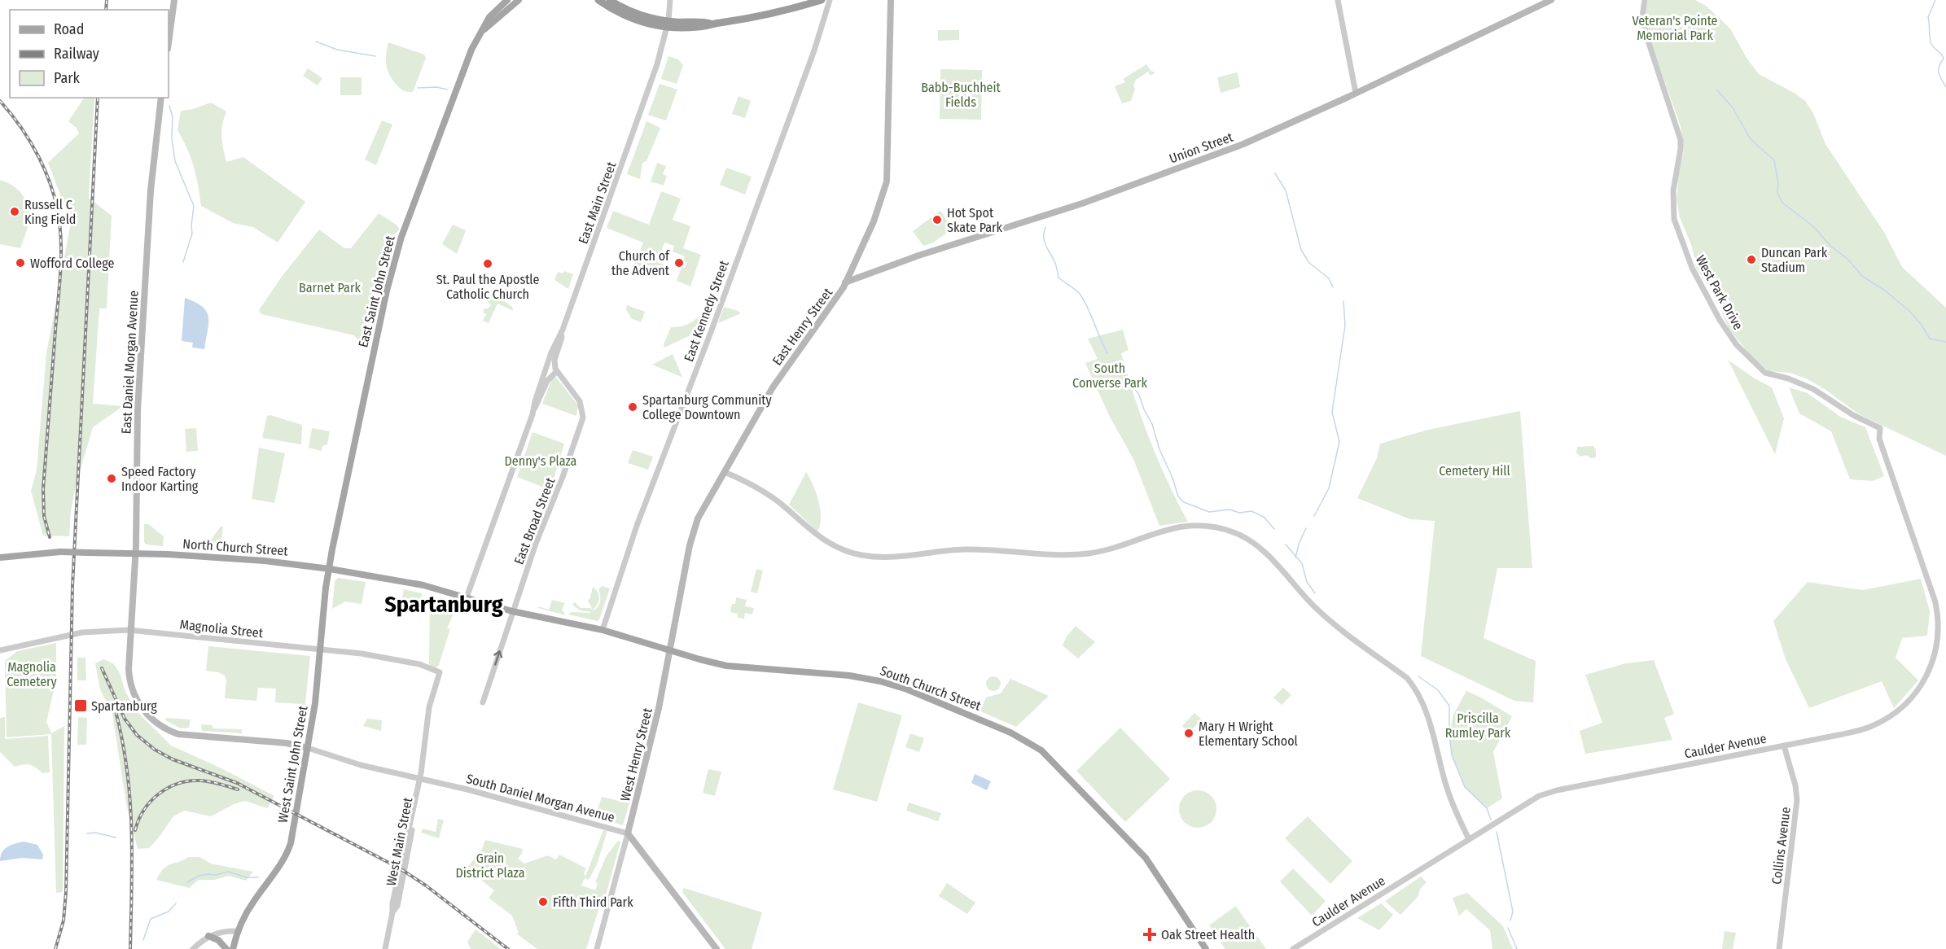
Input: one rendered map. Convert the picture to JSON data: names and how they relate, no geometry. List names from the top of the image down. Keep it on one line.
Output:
{"streets":{"main road":["Union Street","East Saint John Street","East Henry Street","East Daniel Morgan Avenue","North Church Street","South Church Street","West Henry Street","West Saint John Street","South Daniel Morgan Avenue"],"street":["East Main Street","West Park Drive","East Kennedy Street","East Broad Street","Magnolia Street","Caulder Avenue","West Main Street","Collins Avenue"]},"crossings":[["Union Street","East Henry Street"],["East Main Street","East Broad Street"],["East Main Street","North Church Street"],["East Main Street","South Church Street"],["East Saint John Street","North Church Street"],["East Saint John Street","West Saint John Street"],["West Park Drive","Caulder Avenue"],["East Kennedy Street","South Church Street"],["East Henry Street","South Church Street"],["East Henry Street","West Henry Street"],["East Daniel Morgan Avenue","North Church Street"],["East Daniel Morgan Avenue","Magnolia Street"],["East Daniel Morgan Avenue","West Saint John Street"],["East Daniel Morgan Avenue","South Daniel Morgan Avenue"],["East Broad Street","South Church Street"],["North Church Street","South Church Street"],["North Church Street","West Saint John Street"],["Magnolia Street","West Saint John Street"],["Magnolia Street","West Main Street"],["South Church Street","West Henry Street"],["Caulder Avenue","Collins Avenue"],["West Henry Street","South Daniel Morgan Avenue"],["West Saint John Street","South Daniel Morgan Avenue"],["South Daniel Morgan Avenue","West Main Street"]],"districts":["Spartanburg"],"parks":["Veteran's Pointe Memorial Park","Babb-Buchheit Fields","Barnet Park","South Converse Park","Denny's Plaza","Cemetery Hill","Magnolia Cemetery","Priscilla Rumley Park","Grain District Plaza"],"places":{"other":["Russell C King Field","Hot Spot Skate Park","Duncan Park Stadium","Wofford College","Church of the Advent","St. Paul the Apostle Catholic Church","Spartanburg Community College Downtown","Speed Factory Indoor Karting","Mary H Wright Elementary School","Fifth Third Park"],"transit":["Spartanburg"],"health":["Oak Street Health"]},"legend":["Road","Railway","Park"]}
